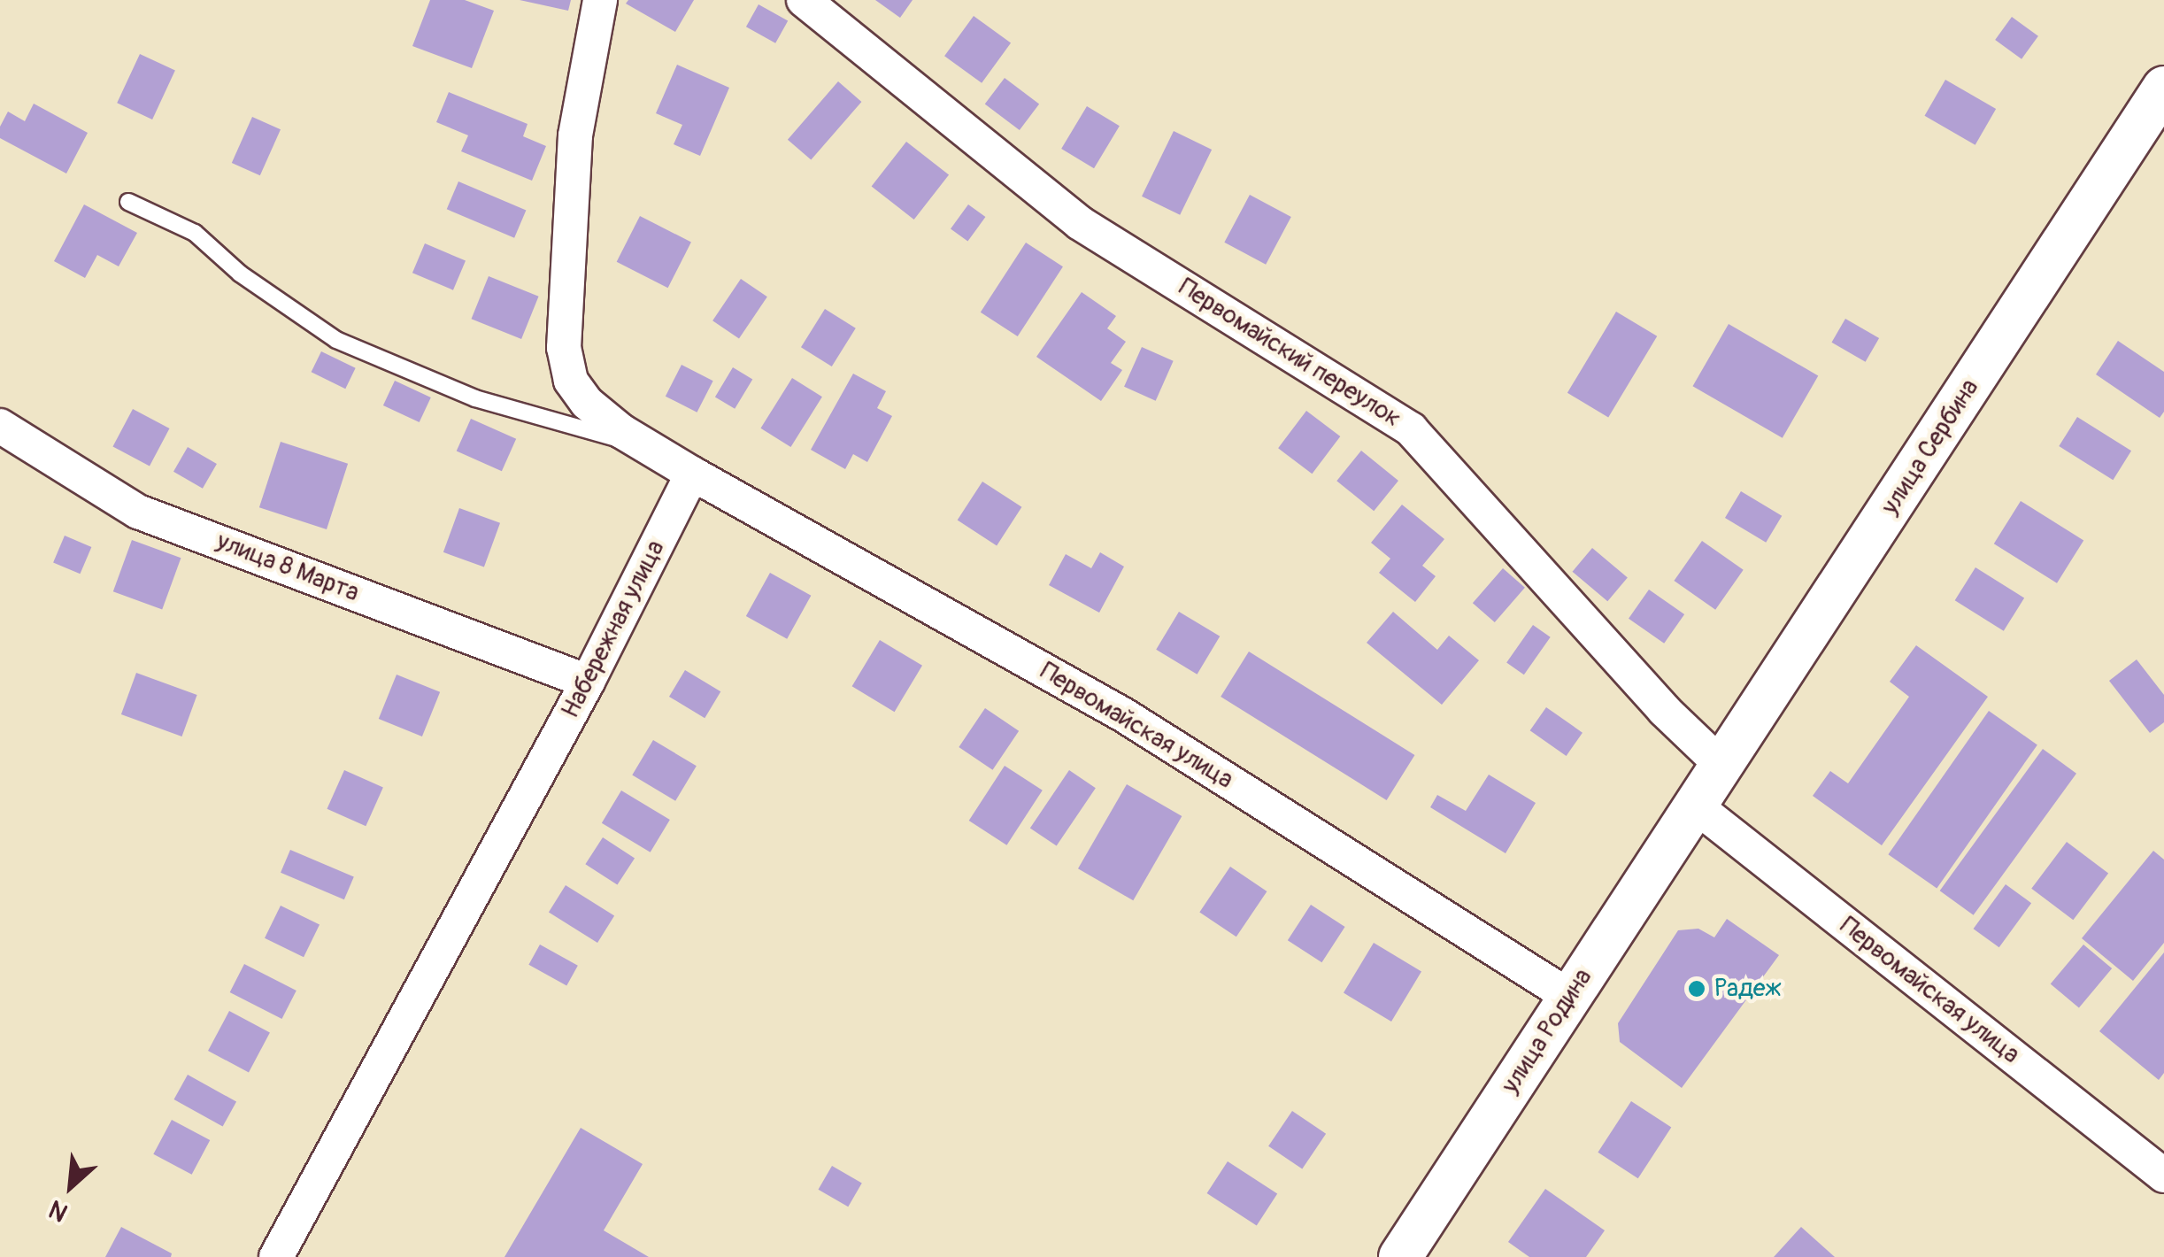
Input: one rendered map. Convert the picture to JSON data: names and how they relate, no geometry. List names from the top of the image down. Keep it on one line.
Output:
{"streets":{"street":["Первомайский переулок","улица Сербина","улица 8 Марта","Набережная улица","Первомайская улица","улица Родина"]},"crossings":[["Первомайский переулок","улица Сербина"],["улица Сербина","Первомайская улица"],["улица Сербина","улица Родина"],["улица 8 Марта","Набережная улица"],["Набережная улица","Первомайская улица"],["Первомайская улица","улица Родина"]],"places":["Радеж"],"north":"bottom left"}
